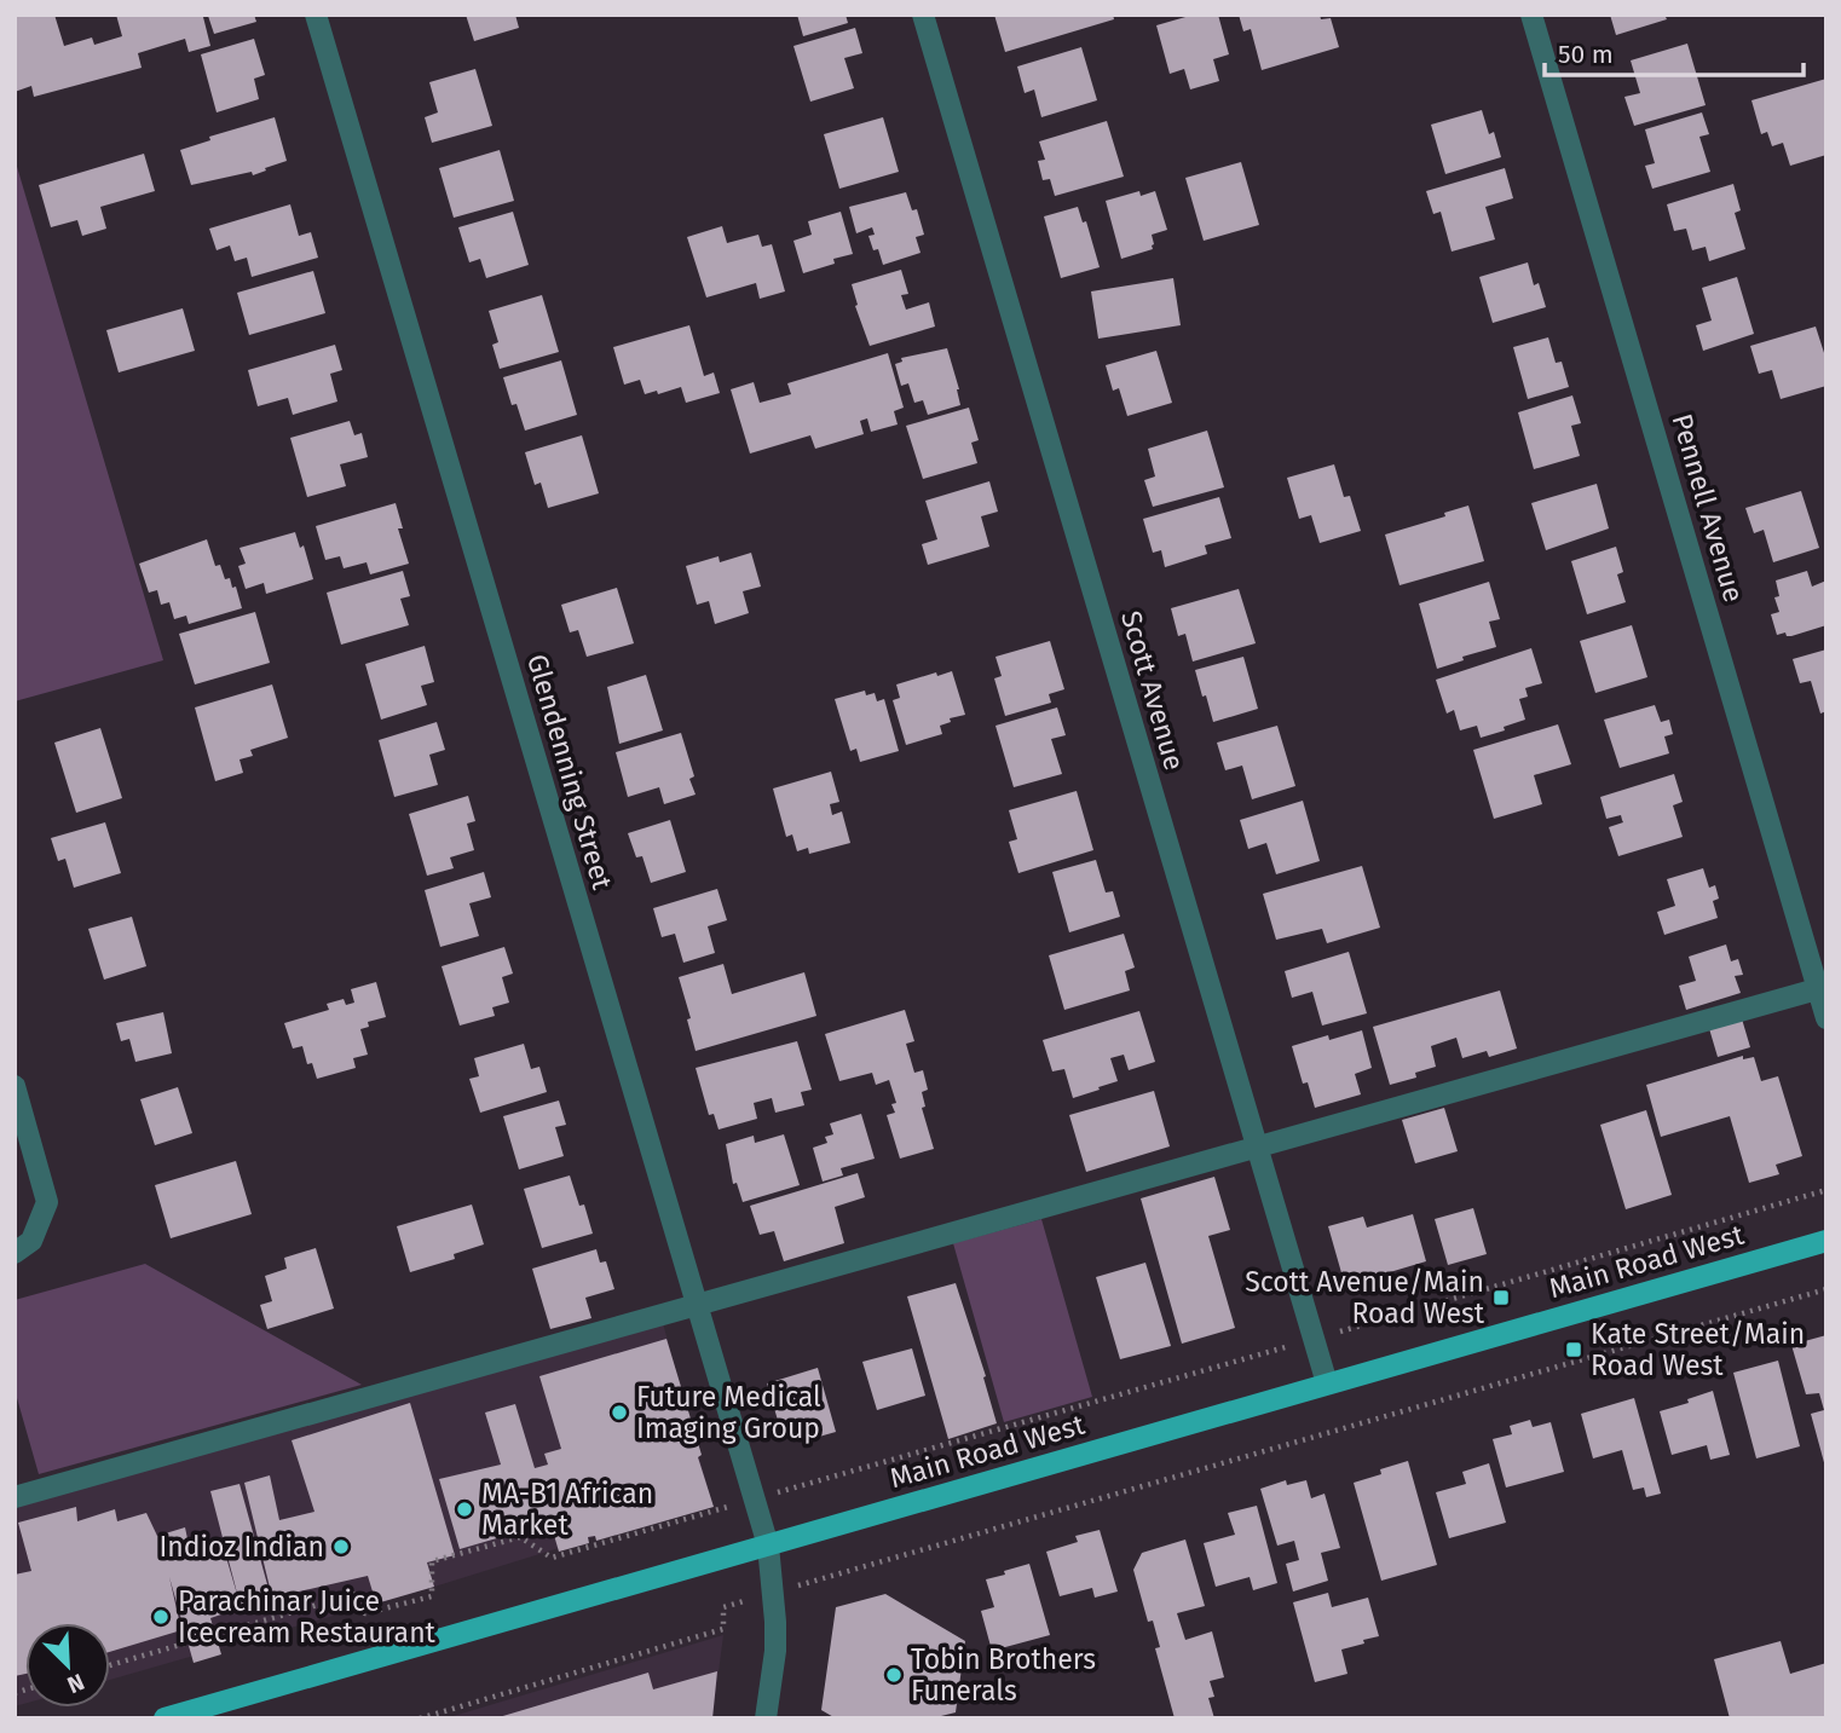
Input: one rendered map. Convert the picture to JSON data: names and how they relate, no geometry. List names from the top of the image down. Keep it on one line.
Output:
{"streets":{"main road":["Main Road West"],"street":["Pennell Avenue","Scott Avenue","Glendenning Street"]},"crossings":[["Scott Avenue","Main Road West"],["Glendenning Street","Main Road West"]],"places":{"transit":["Scott Avenue/Main Road West","Kate Street/Main Road West"],"other":["Future Medical Imaging Group","MA-B1 African Market","Indioz Indian","Parachinar Juice Icecream Restaurant","Tobin Brothers Funerals"]},"scale_bar":"50 m","north":"bottom right"}
